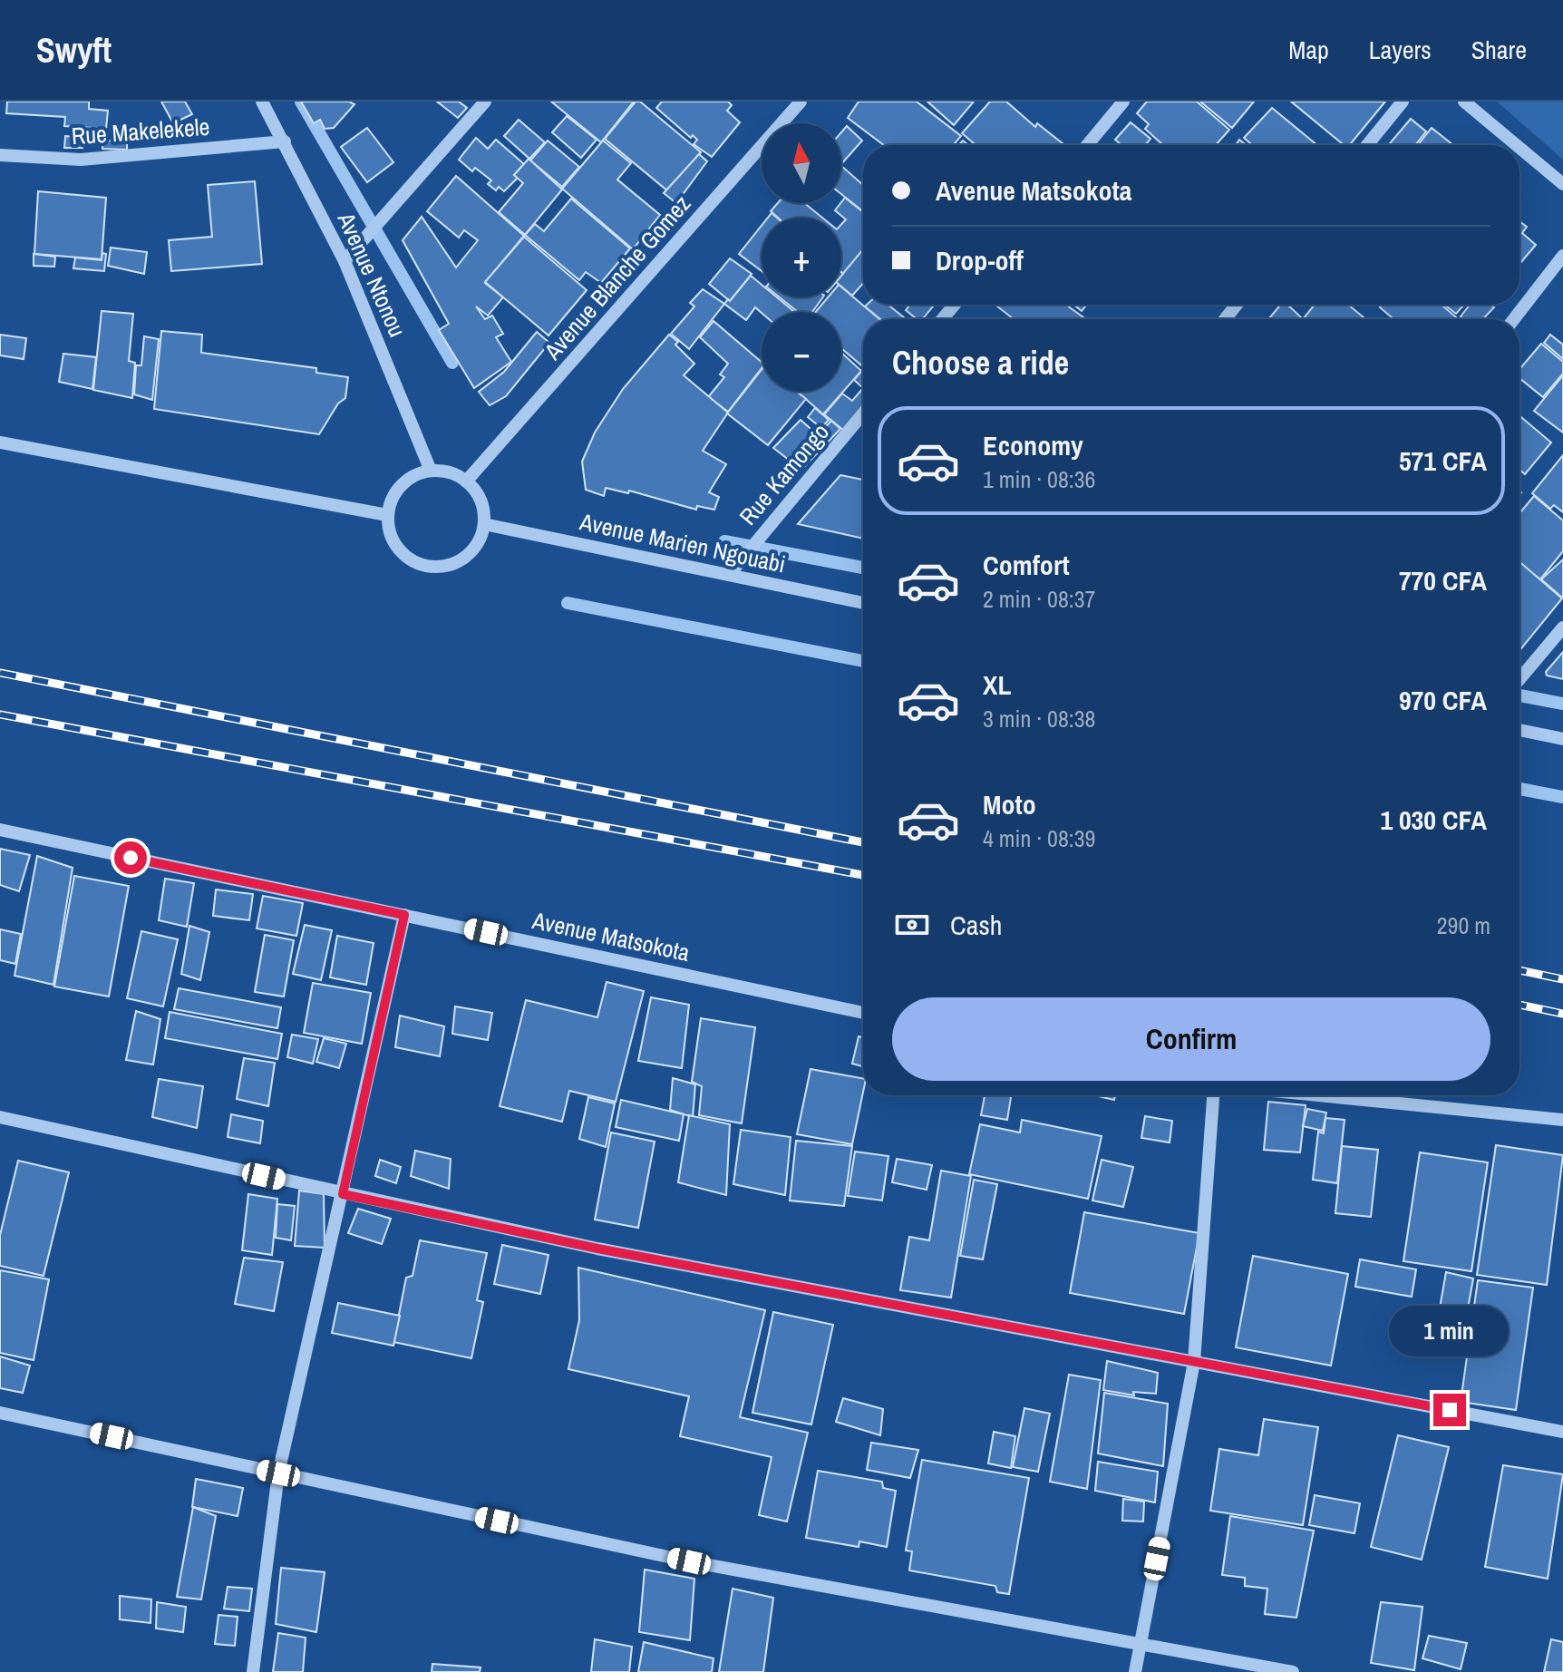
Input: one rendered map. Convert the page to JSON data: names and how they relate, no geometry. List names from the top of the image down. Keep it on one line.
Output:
{"streets":{"street":["Rue Makelekele","Avenue Ntonou","Avenue Blanche Gomez","Rue Kamongo","Avenue Marien Ngouabi","Avenue Matsokota"]},"crossings":[["Rue Makelekele","Avenue Ntonou"],["Avenue Ntonou","Avenue Blanche Gomez"],["Avenue Ntonou","Avenue Marien Ngouabi"],["Avenue Blanche Gomez","Avenue Marien Ngouabi"],["Rue Kamongo","Avenue Marien Ngouabi"]],"north":"top","page":{"header":"Swyft","nav":["Map","Layers","Share"],"map_buttons":["+","−"],"banner":["Avenue Matsokota","Drop-off"],"heading":"Choose a ride","list":[{"name":"Economy","note":"1 min · 08:36","value":"571 CFA"},{"name":"Comfort","note":"2 min · 08:37","value":"770 CFA"},{"name":"XL","note":"3 min · 08:38","value":"970 CFA"},{"name":"Moto","note":"4 min · 08:39","value":"1 030 CFA"}],"pay":["Cash","290 m"],"buttons":"Confirm","bubble":"1 min"}}
